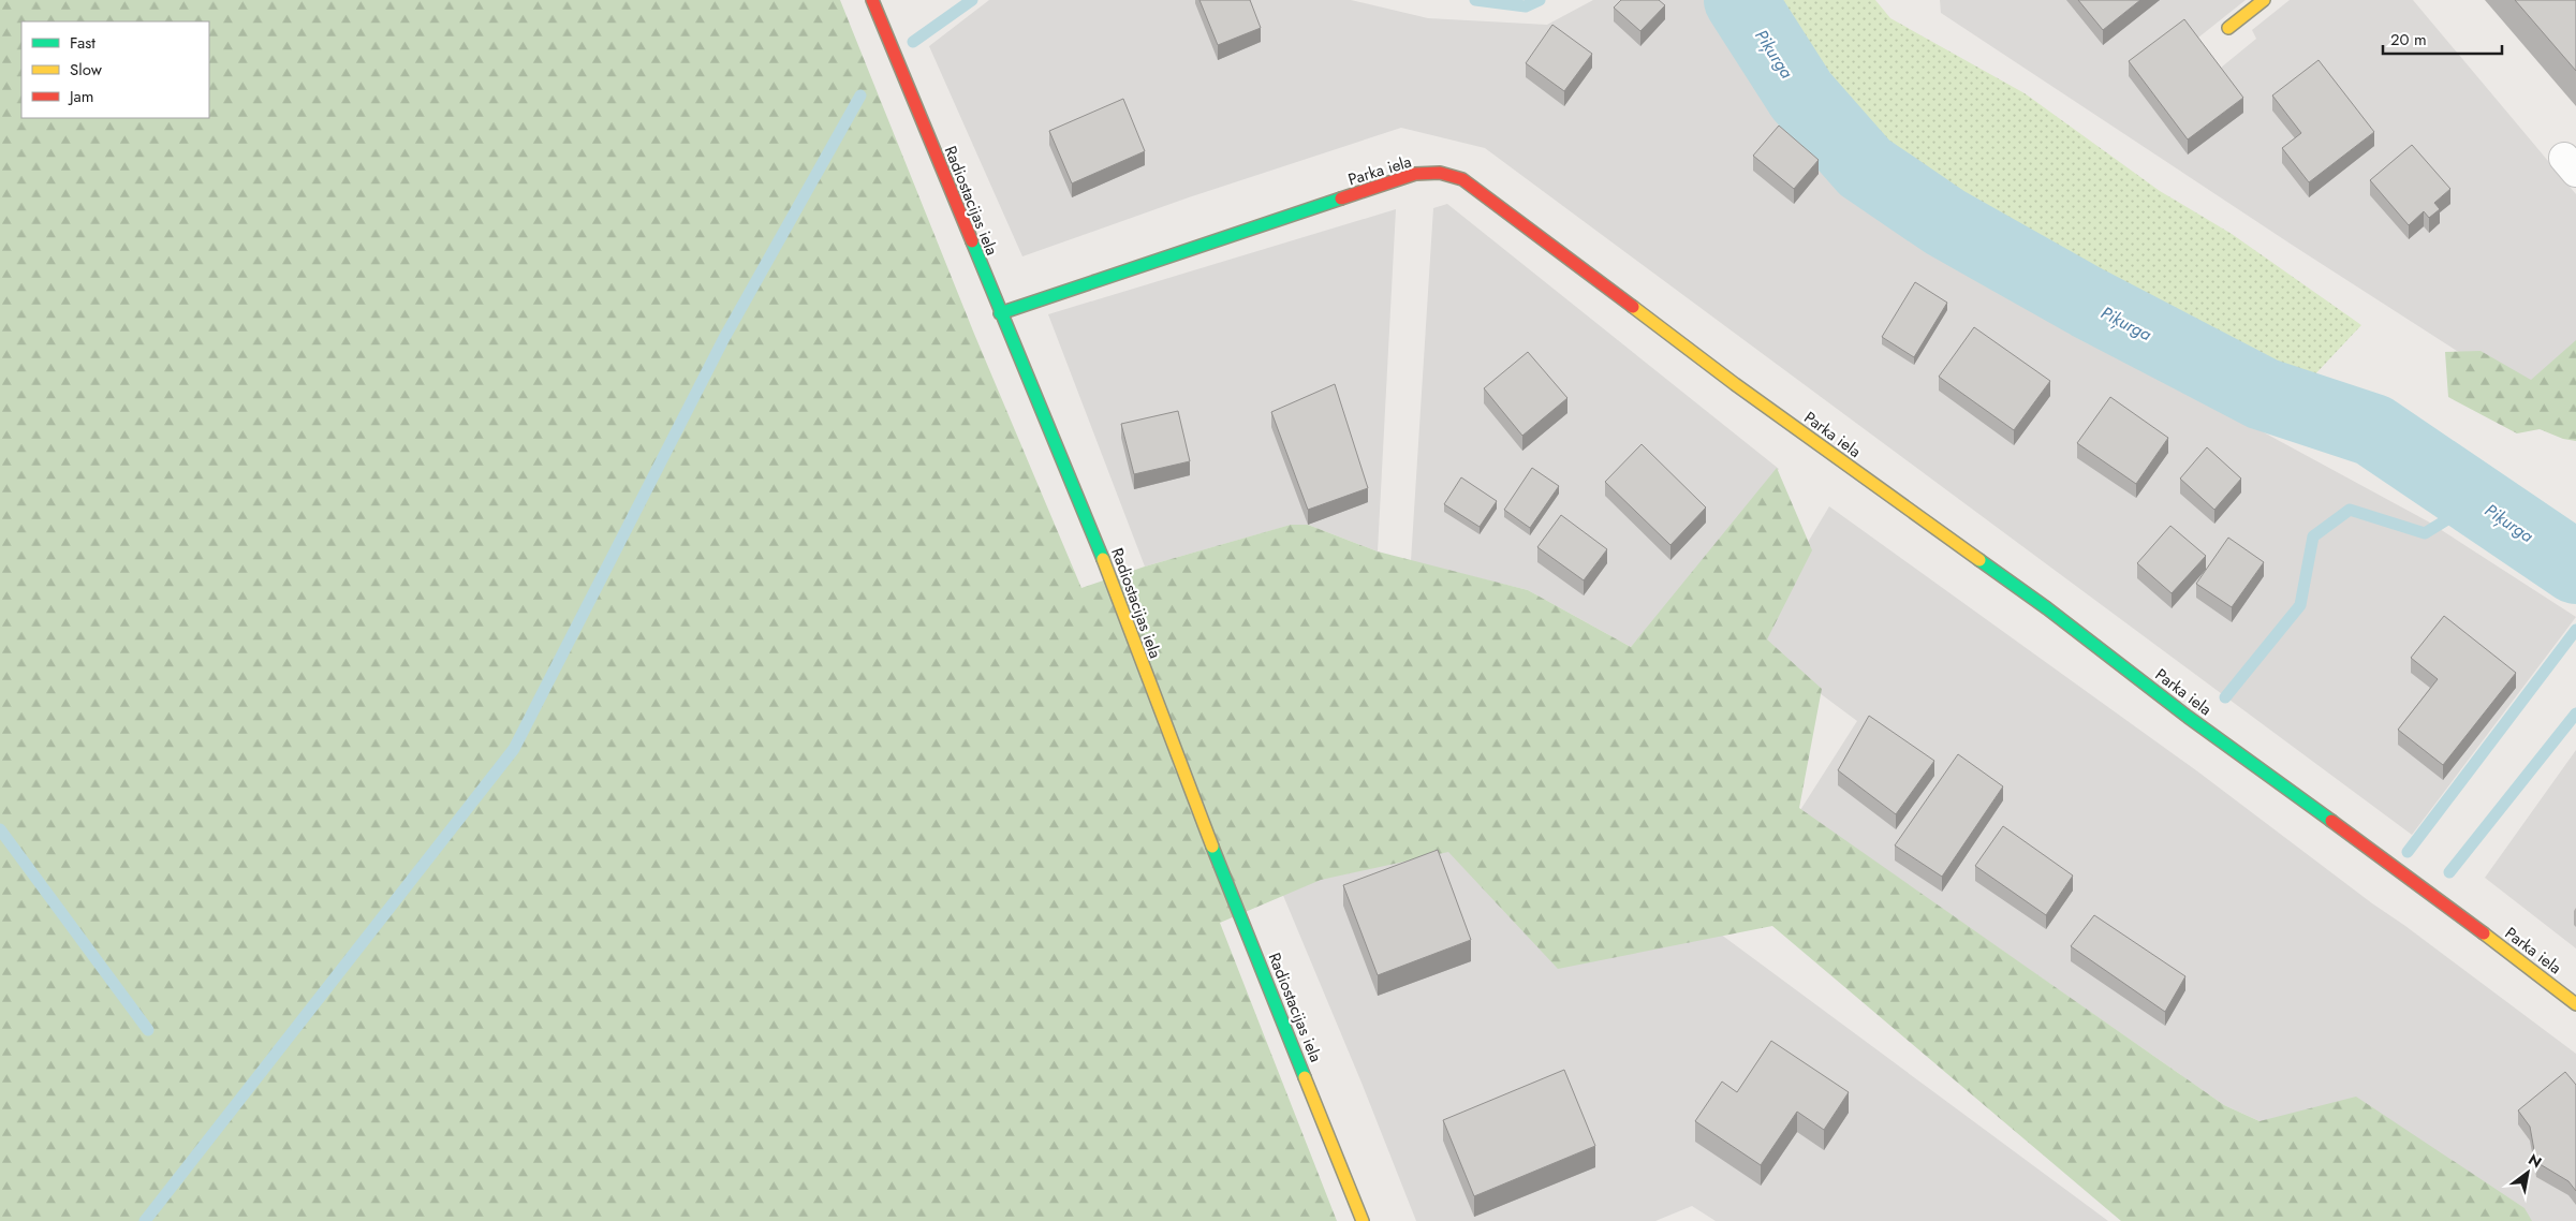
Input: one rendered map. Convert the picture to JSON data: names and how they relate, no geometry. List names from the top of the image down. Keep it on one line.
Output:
{"streets":{"street":["Parka iela","Radiostacijas iela"]},"crossings":[["Parka iela","Radiostacijas iela"]],"water":["Piķurga"],"legend":["Fast","Slow","Jam"],"scale_bar":"20 m","north":"top right"}
